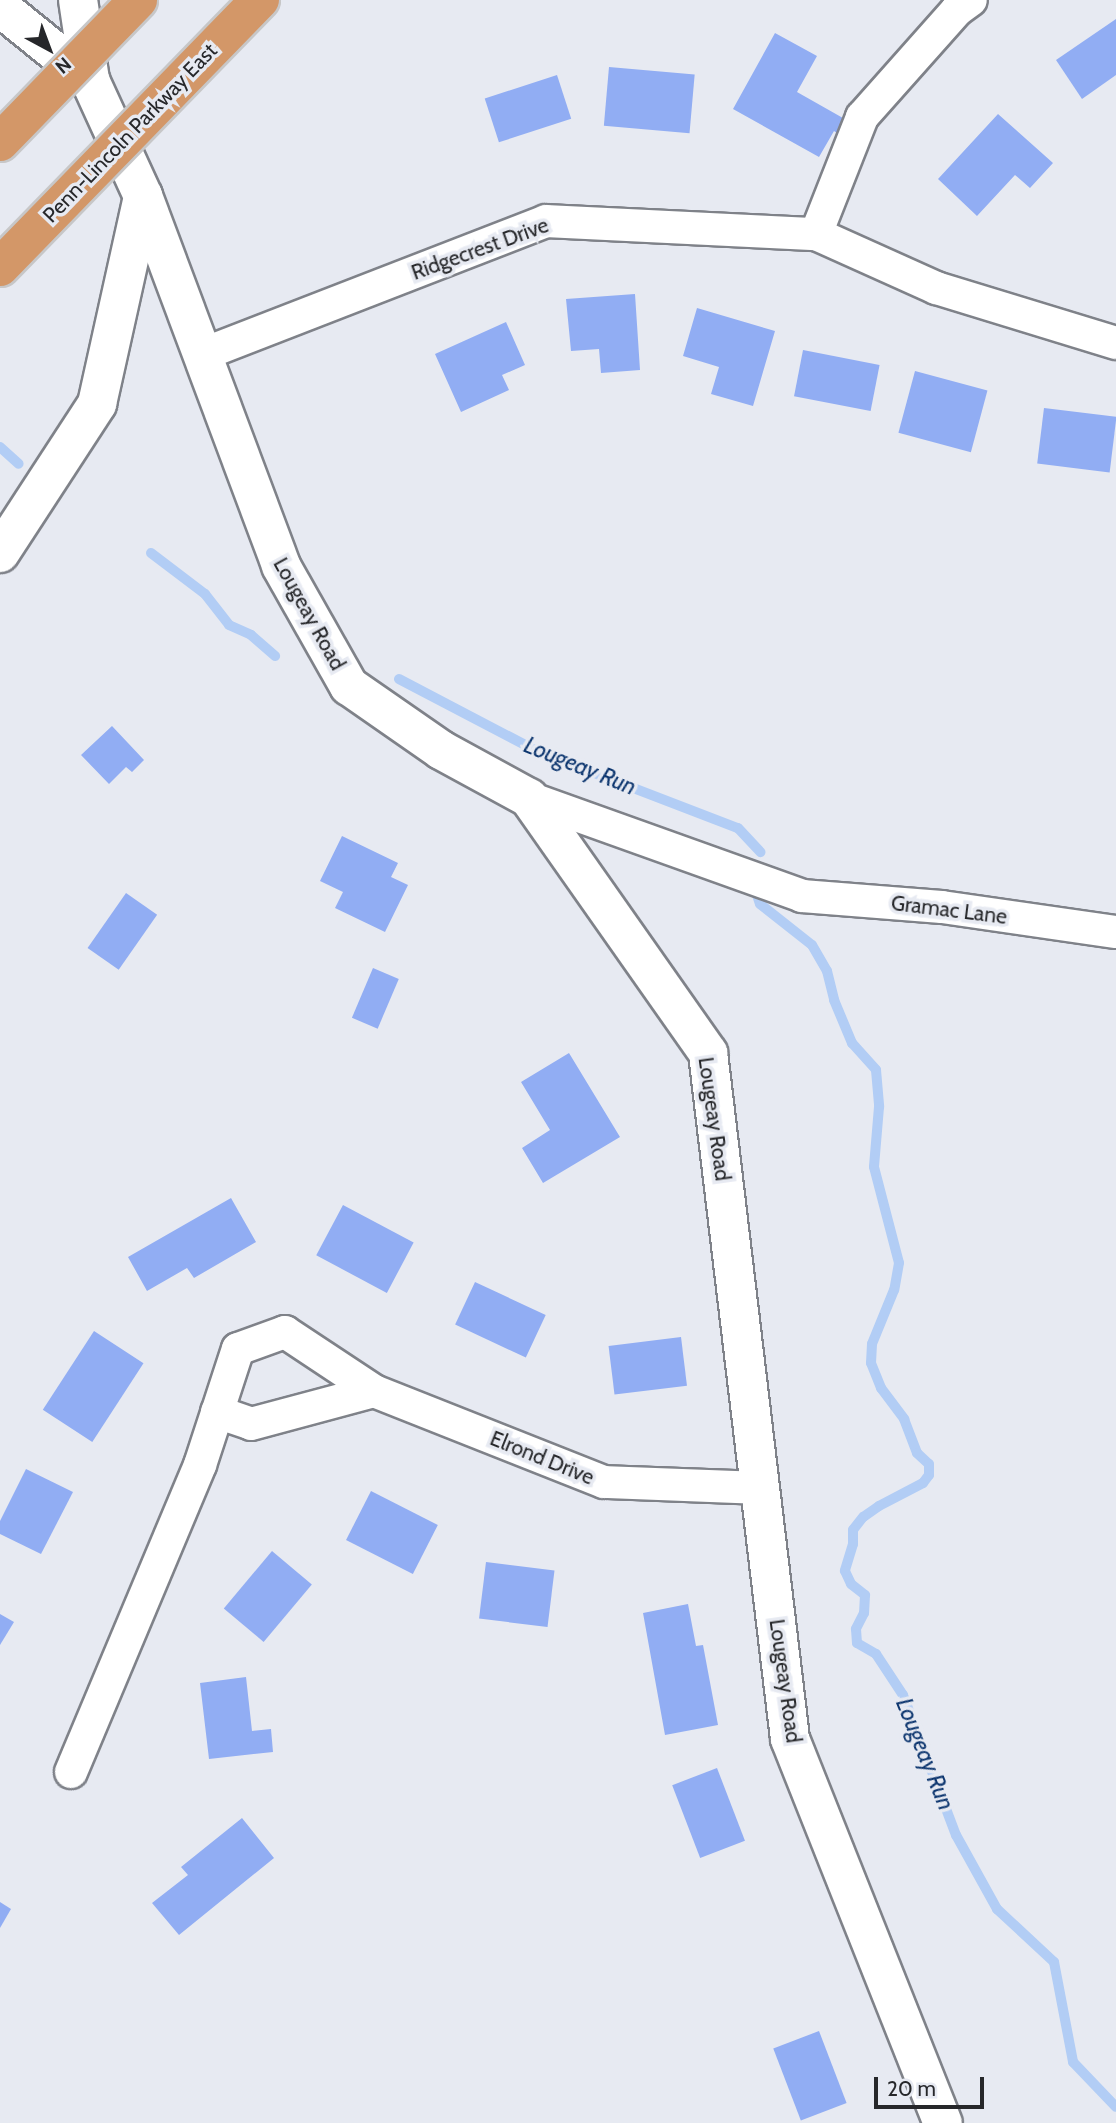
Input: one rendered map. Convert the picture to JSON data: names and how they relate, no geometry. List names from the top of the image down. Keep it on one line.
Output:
{"streets":{"highway":["Penn-Lincoln Parkway East"],"street":["Ridgecrest Drive","Lougeay Road","Gramac Lane","Elrond Drive"]},"crossings":[["Ridgecrest Drive","Lougeay Road"],["Lougeay Road","Gramac Lane"],["Lougeay Road","Elrond Drive"]],"water":["Lougeay Run"],"scale_bar":"20 m","north":"bottom right"}
